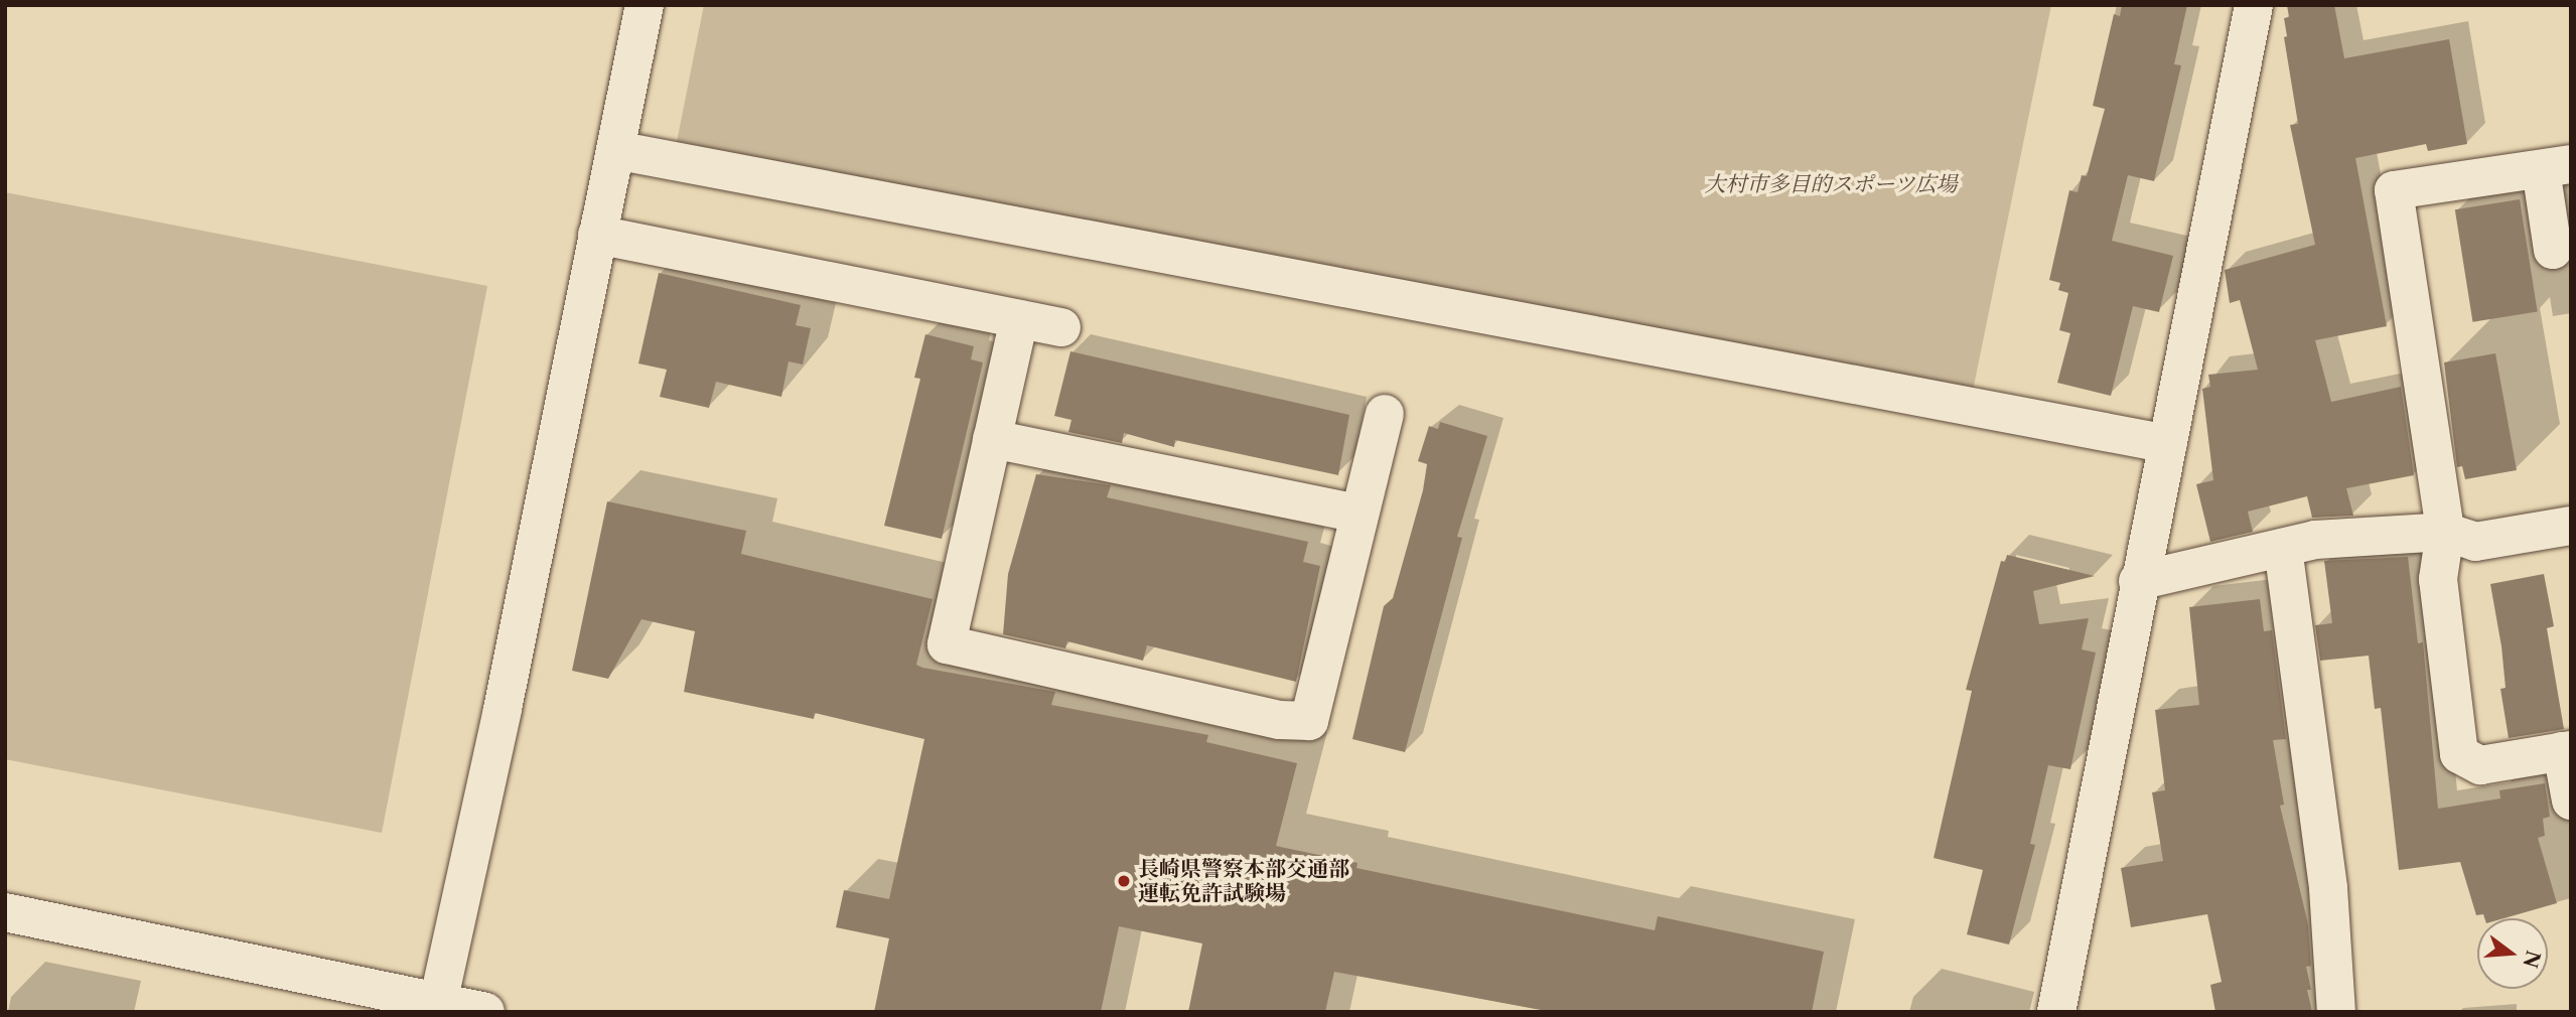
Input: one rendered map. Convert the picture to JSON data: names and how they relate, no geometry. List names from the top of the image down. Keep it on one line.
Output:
{"parks":["大村市多目的スポーツ広場"],"places":["長崎県警察本部交通部 運転免許試験場"],"north":"right"}
